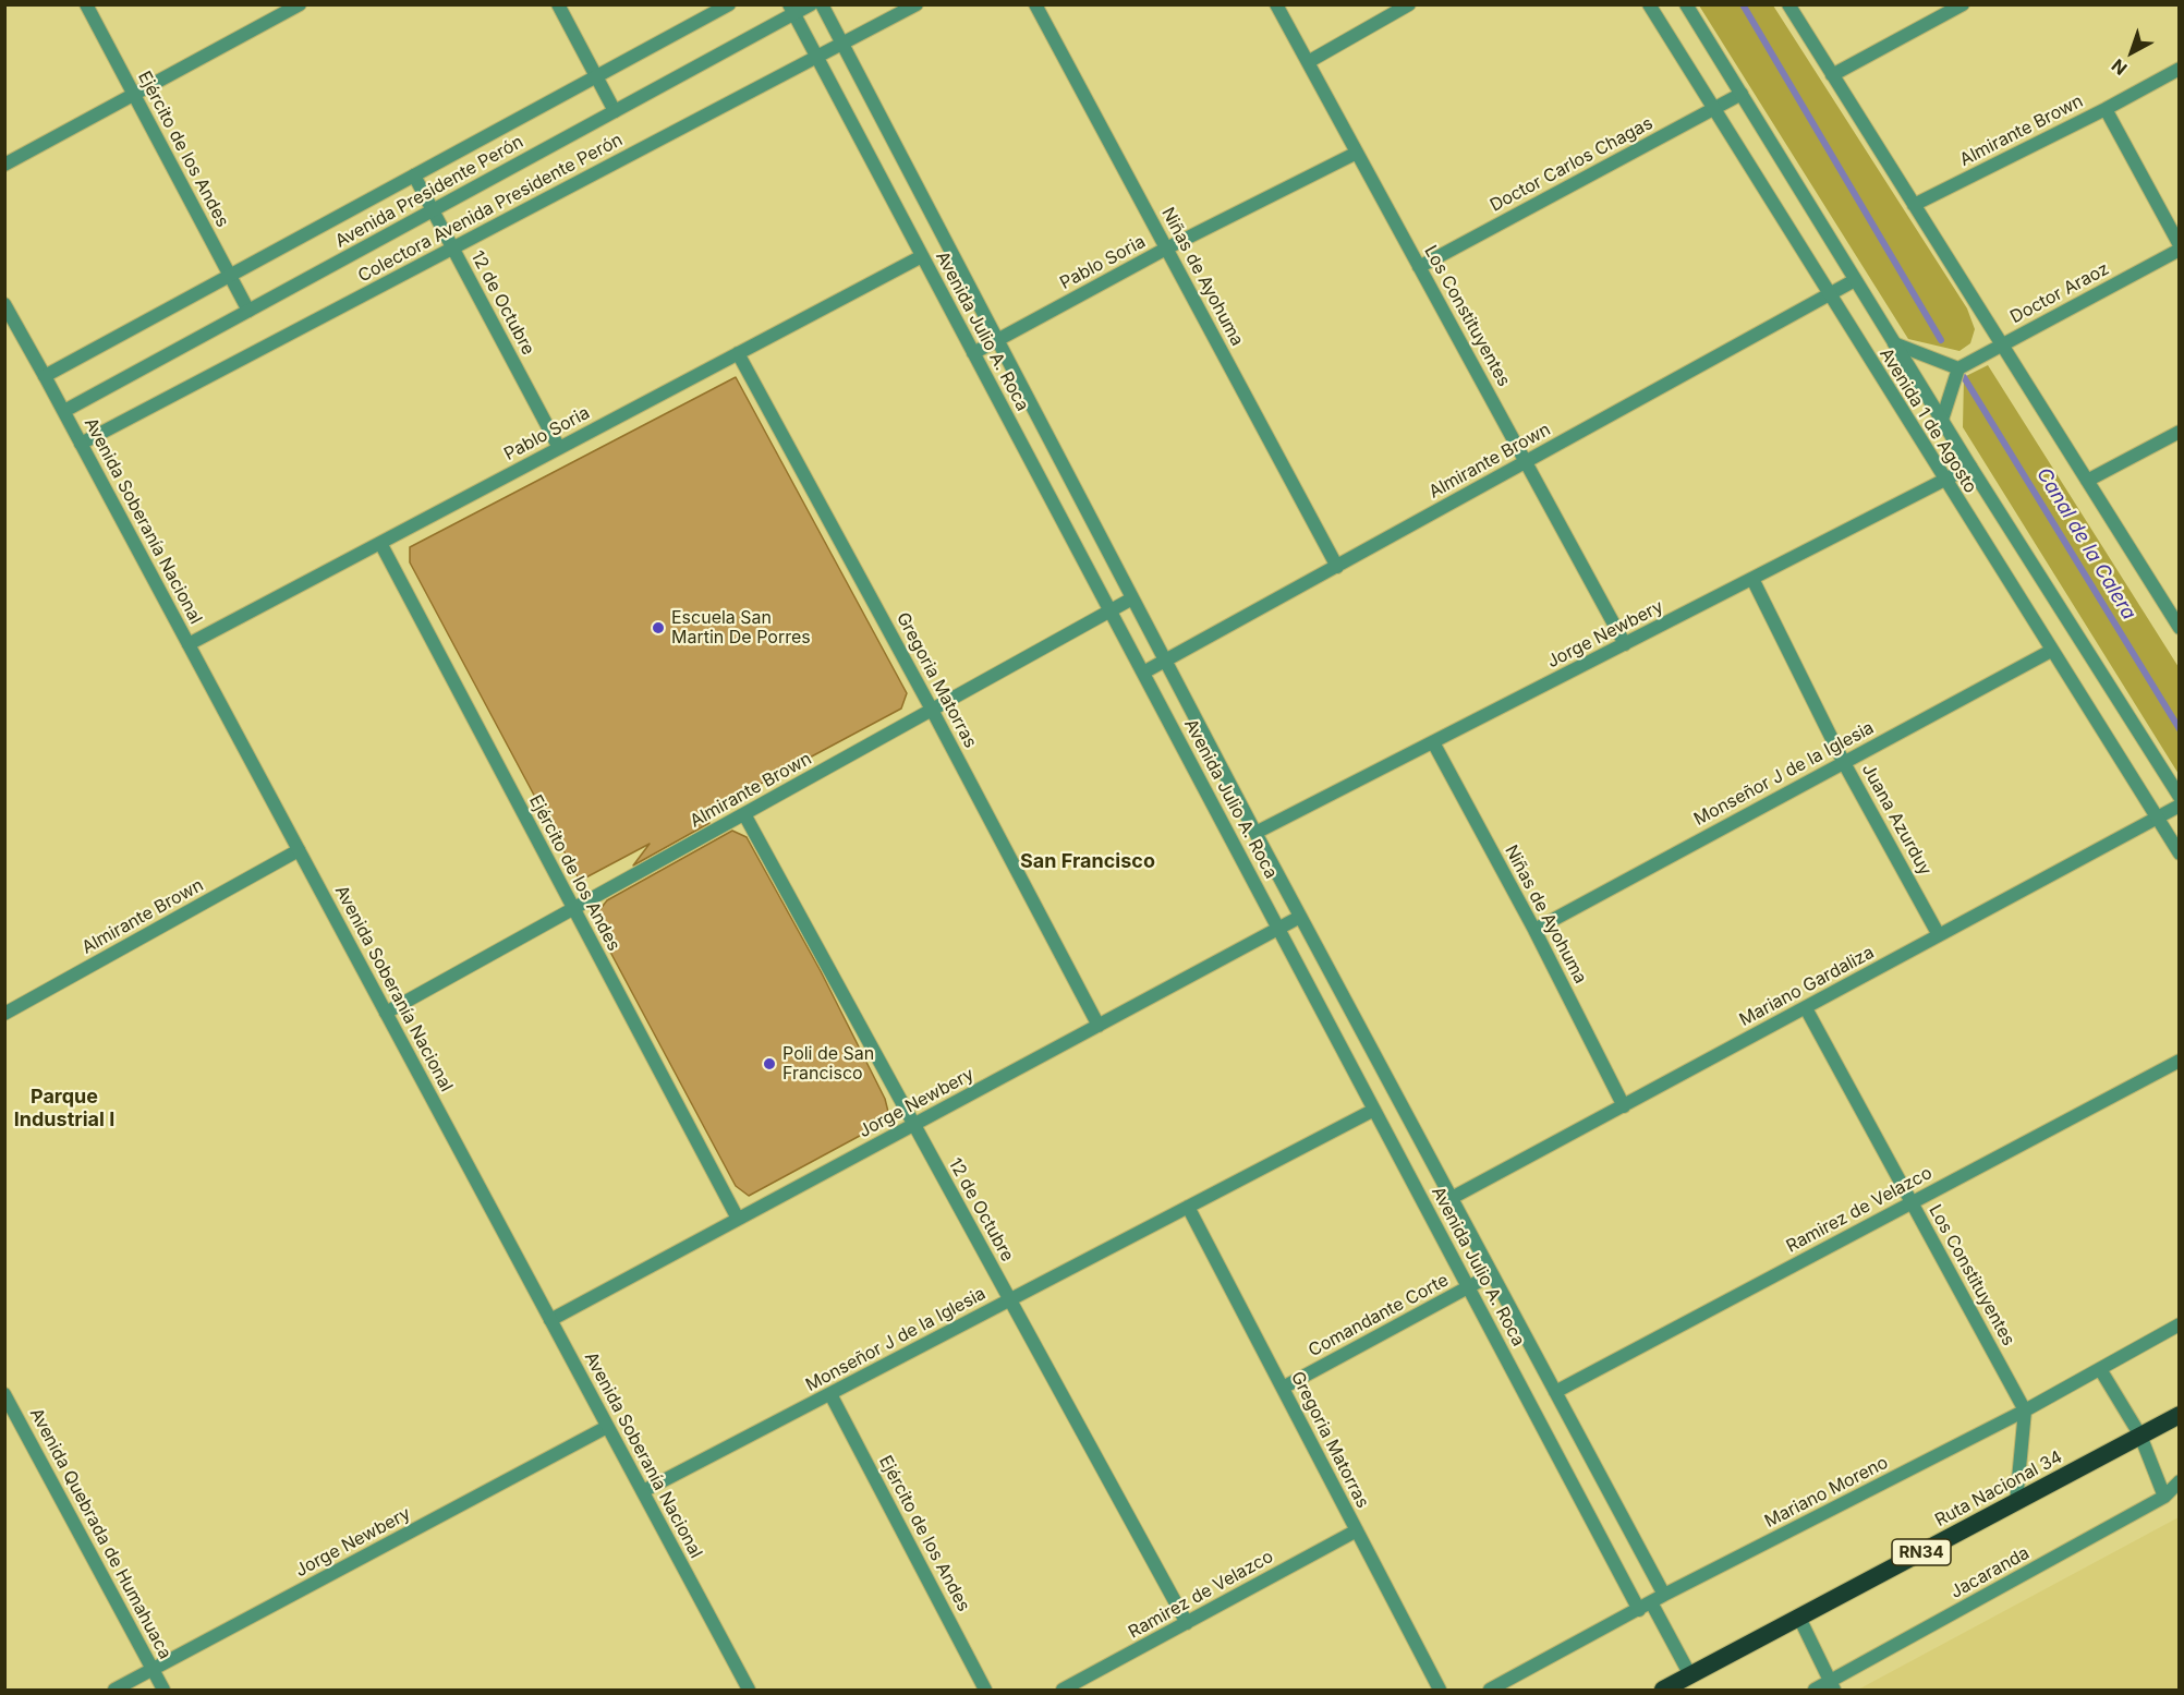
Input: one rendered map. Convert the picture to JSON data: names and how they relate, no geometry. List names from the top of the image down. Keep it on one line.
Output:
{"streets":{"highway":["Ruta Nacional 34","RN34"],"street":["Almirante Brown","Ejército de los Andes","Doctor Carlos Chagas","Avenida Presidente Perón","Colectora Avenida Presidente Perón","Pablo Soria","Niñas de Ayohuma","Doctor Araoz","12 de Octubre","Los Constituyentes","Avenida Julio A. Roca","Avenida 1 de Agosto","Avenida Soberanía Nacional","Jorge Newbery","Gregoria Matorras","Monseñor J de la Iglesia","Juana Azurduy","Mariano Gardaliza","Ramirez de Velazco","Comandante Corte","Mariano Moreno","Avenida Quebrada de Humahuaca","Jacaranda"]},"crossings":[["Almirante Brown","Ejército de los Andes"],["Almirante Brown","Niñas de Ayohuma"],["Almirante Brown","12 de Octubre"],["Almirante Brown","Los Constituyentes"],["Almirante Brown","Avenida Julio A. Roca"],["Almirante Brown","Avenida 1 de Agosto"],["Almirante Brown","Avenida Soberanía Nacional"],["Almirante Brown","Gregoria Matorras"],["Ejército de los Andes","Avenida Presidente Perón"],["Ejército de los Andes","Pablo Soria"],["Ejército de los Andes","Jorge Newbery"],["Ejército de los Andes","Monseñor J de la Iglesia"],["Doctor Carlos Chagas","Los Constituyentes"],["Doctor Carlos Chagas","Avenida 1 de Agosto"],["Avenida Presidente Perón","12 de Octubre"],["Avenida Presidente Perón","Avenida Julio A. Roca"],["Avenida Presidente Perón","Avenida Soberanía Nacional"],["Colectora Avenida Presidente Perón","12 de Octubre"],["Colectora Avenida Presidente Perón","Avenida Julio A. Roca"],["Colectora Avenida Presidente Perón","Avenida Soberanía Nacional"],["Pablo Soria","Niñas de Ayohuma"],["Pablo Soria","12 de Octubre"],["Pablo Soria","Los Constituyentes"],["Pablo Soria","Avenida Julio A. Roca"],["Pablo Soria","Avenida Soberanía Nacional"],["Pablo Soria","Gregoria Matorras"],["Niñas de Ayohuma","Jorge Newbery"],["Niñas de Ayohuma","Monseñor J de la Iglesia"],["Niñas de Ayohuma","Mariano Gardaliza"],["12 de Octubre","Jorge Newbery"],["12 de Octubre","Monseñor J de la Iglesia"],["12 de Octubre","Ramirez de Velazco"],["Los Constituyentes","Jorge Newbery"],["Los Constituyentes","Mariano Gardaliza"],["Los Constituyentes","Ramirez de Velazco"],["Los Constituyentes","Mariano Moreno"],["Avenida Julio A. Roca","Jorge Newbery"],["Avenida Julio A. Roca","Monseñor J de la Iglesia"],["Avenida Julio A. Roca","Mariano Gardaliza"],["Avenida Julio A. Roca","Ramirez de Velazco"],["Avenida Julio A. Roca","Comandante Corte"],["Avenida Julio A. Roca","Ruta Nacional 34"],["Avenida Julio A. Roca","Mariano Moreno"],["Avenida 1 de Agosto","Jorge Newbery"],["Avenida 1 de Agosto","Monseñor J de la Iglesia"],["Avenida 1 de Agosto","Mariano Gardaliza"],["Avenida Soberanía Nacional","Jorge Newbery"],["Avenida Soberanía Nacional","Monseñor J de la Iglesia"],["Jorge Newbery","Gregoria Matorras"],["Jorge Newbery","Juana Azurduy"],["Jorge Newbery","Avenida Quebrada de Humahuaca"],["Gregoria Matorras","Monseñor J de la Iglesia"],["Gregoria Matorras","Ramirez de Velazco"],["Gregoria Matorras","Comandante Corte"],["Monseñor J de la Iglesia","Juana Azurduy"],["Juana Azurduy","Mariano Gardaliza"]],"districts":["San Francisco","Parque Industrial I"],"water":["Canal de la Calera"],"places":["Escuela San Martin De Porres","Poli de San Francisco"],"north":"bottom left"}
